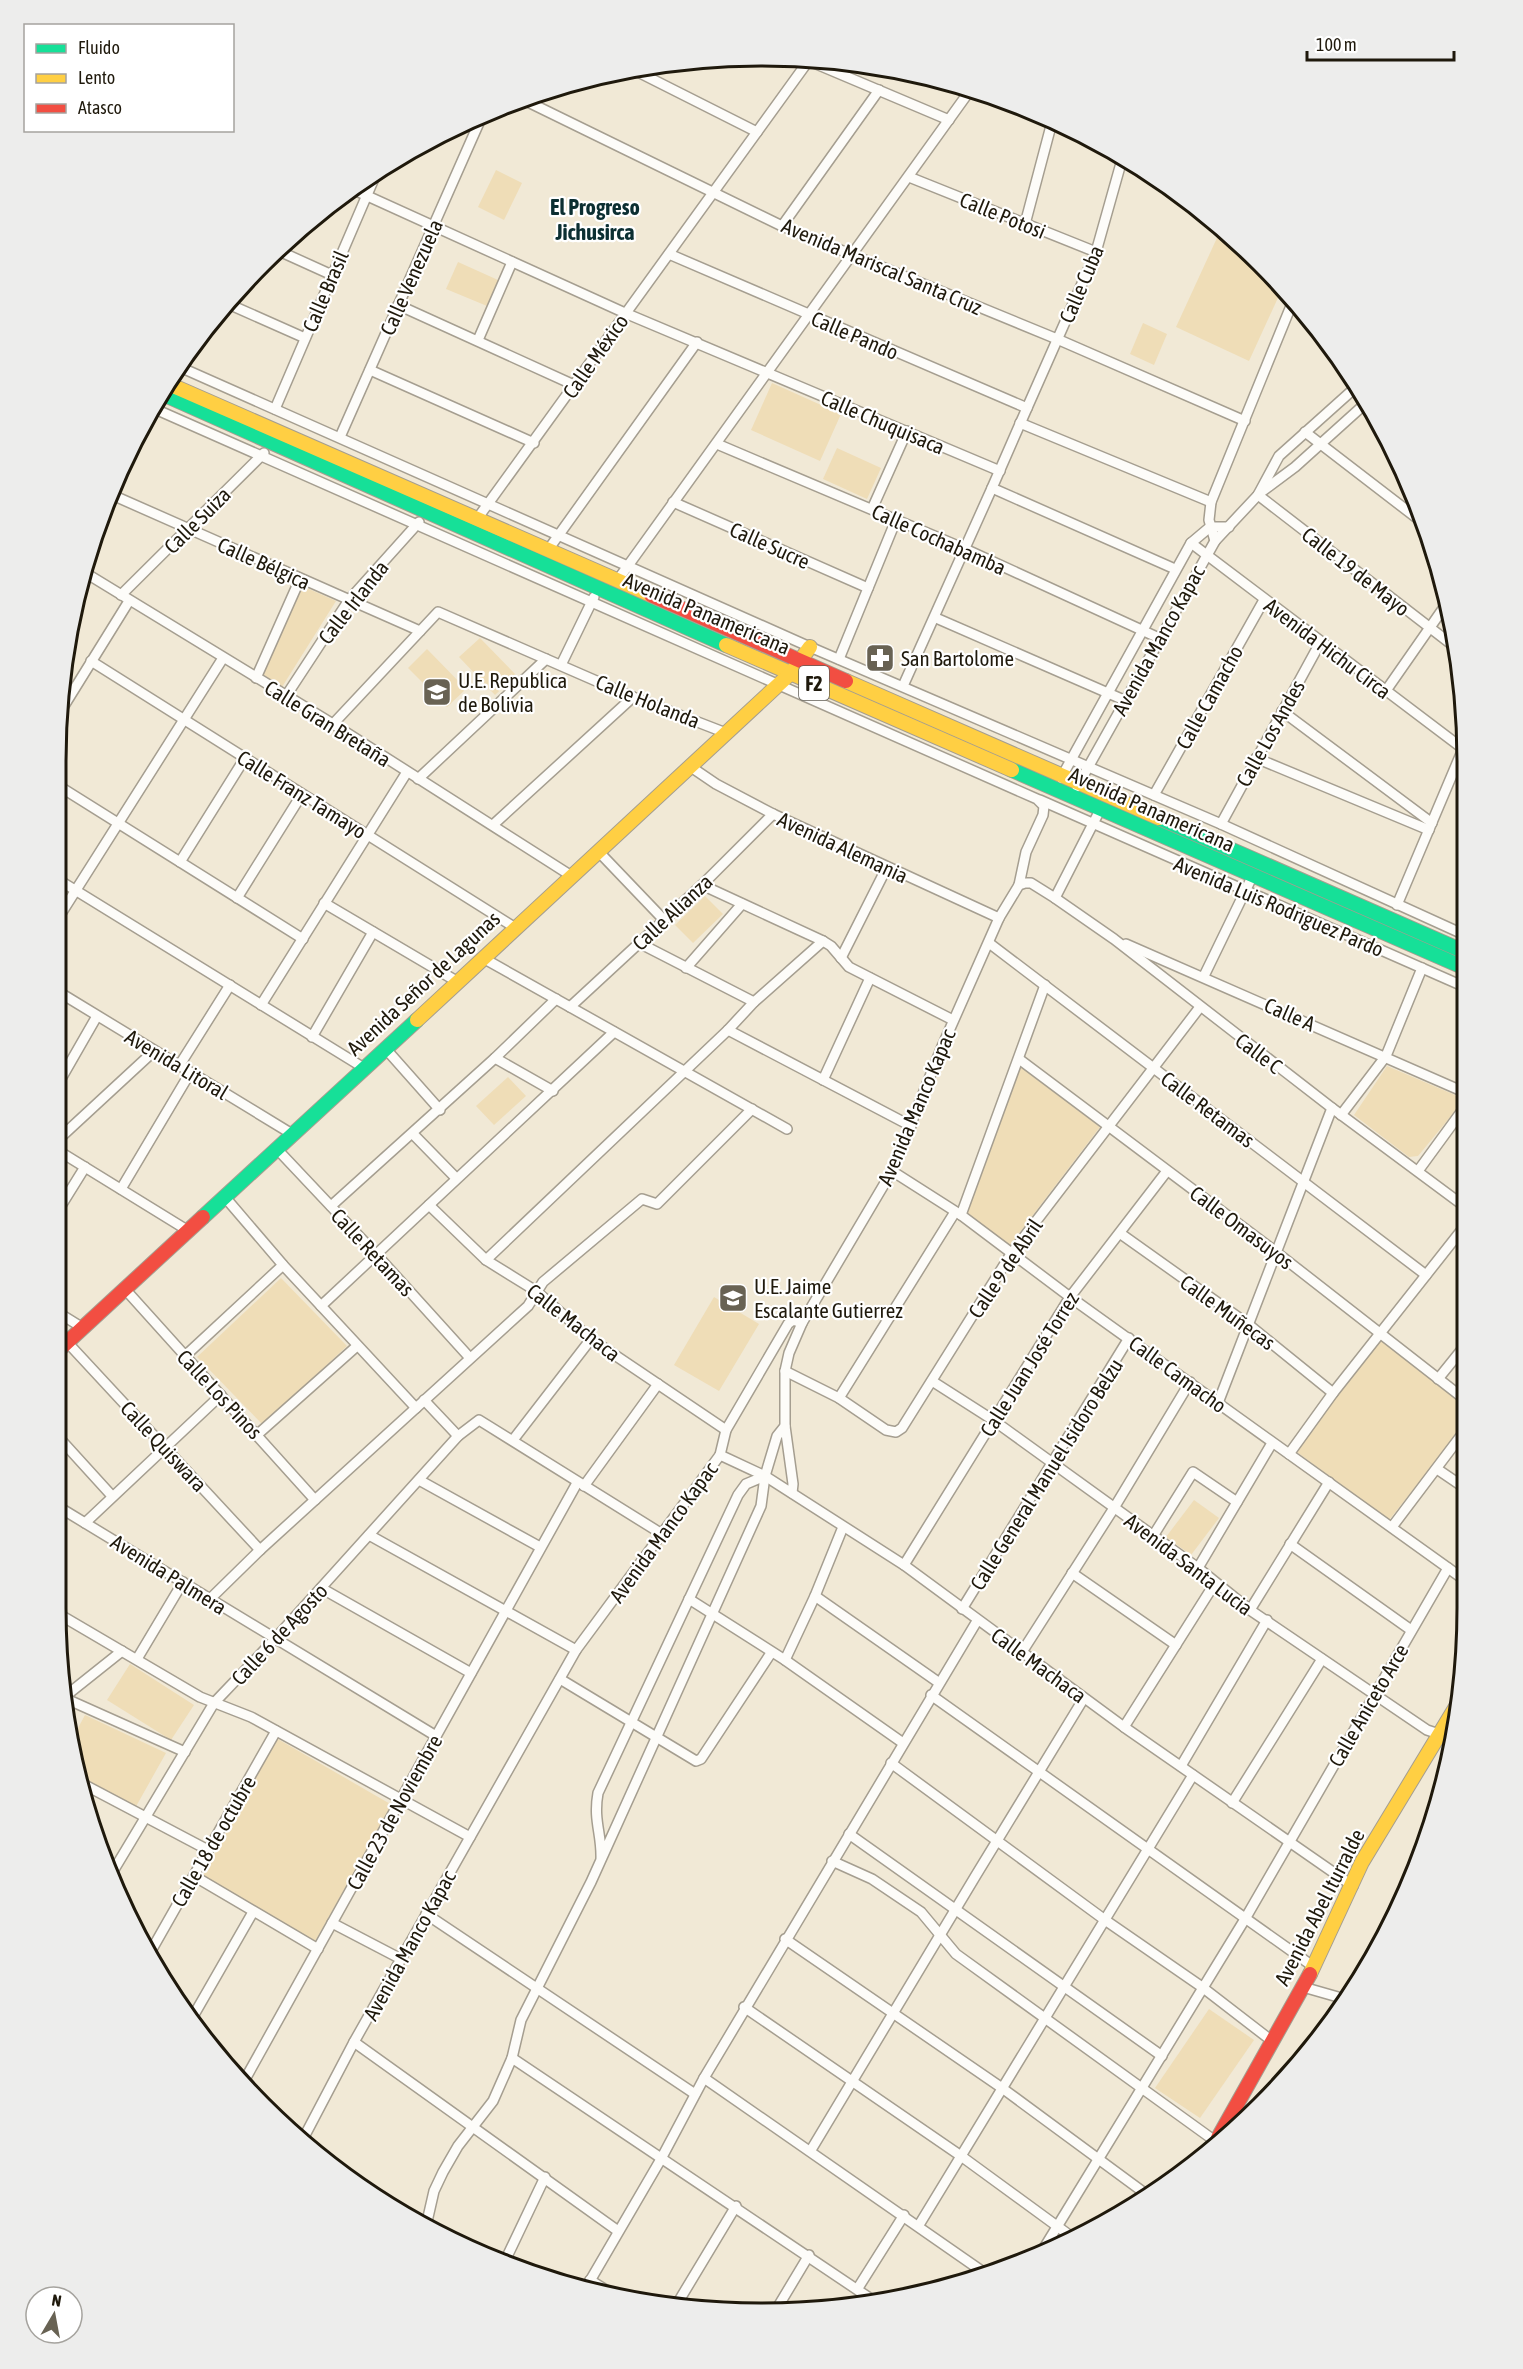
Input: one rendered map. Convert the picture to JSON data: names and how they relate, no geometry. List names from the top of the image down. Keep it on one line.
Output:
{"streets":{"main road":["Avenida Panamericana","F2","Avenida Señor de Lagunas","Avenida Abel Iturralde"],"street":["Calle Potosi","Avenida Mariscal Santa Cruz","Calle Venezuela","Calle Cuba","Calle Brasil","Calle Pando","Calle México","Calle Chuquisaca","Calle Suiza","Calle Cochabamba","Calle Sucre","Calle Bélgica","Calle 19 de Mayo","Calle Irlanda","Avenida Manco Kapac","Avenida Hichu Circa","Calle Camacho","Calle Holanda","Calle Gran Bretaña","Calle Los Andes","Calle Franz Tamayo","Avenida Alemania","Avenida Luis Rodriguez Pardo","Calle Alianza","Calle A","Calle C","Avenida Litoral","Calle Retamas","Calle Omasuyos","Calle 9 de Abril","Calle Muñecas","Calle Machaca","Calle Juan José Torrez","Calle Los Pinos","Calle Quiswara","Calle General Manuel Isidoro Belzu","Avenida Santa Lucia","Avenida Palmera","Calle 6 de Agosto","Calle Aniceto Arce","Calle 23 de Noviembre","Calle 18 de octubre"]},"crossings":[["Calle Potosi","Calle Cuba"],["Avenida Mariscal Santa Cruz","Calle Cuba"],["Avenida Mariscal Santa Cruz","Calle México"],["Calle Venezuela","Calle Chuquisaca"],["Calle Venezuela","Avenida Panamericana"],["Calle Cuba","Calle Pando"],["Calle Brasil","Calle Chuquisaca"],["Calle Brasil","Avenida Panamericana"],["Calle Pando","Calle México"],["Calle México","Calle Chuquisaca"],["Calle México","Avenida Panamericana"],["Calle Suiza","Calle Bélgica"],["Calle Suiza","Avenida Panamericana"],["Calle Suiza","Calle Gran Bretaña"],["Calle Cochabamba","Avenida Manco Kapac"],["Calle Bélgica","Calle Irlanda"],["Calle Bélgica","Calle Holanda"],["Calle 19 de Mayo","Avenida Manco Kapac"],["Calle Irlanda","Avenida Panamericana"],["Calle Irlanda","Calle Gran Bretaña"],["Avenida Panamericana","Avenida Manco Kapac"],["Avenida Panamericana","Calle Camacho"],["Avenida Panamericana","Calle Los Andes"],["Avenida Panamericana","Avenida Luis Rodriguez Pardo"],["Avenida Panamericana","Avenida Señor de Lagunas"],["Avenida Manco Kapac","Avenida Hichu Circa"],["Avenida Manco Kapac","Calle Camacho"],["Avenida Manco Kapac","Avenida Alemania"],["Avenida Manco Kapac","Calle Retamas"],["Avenida Manco Kapac","Calle Machaca"],["Avenida Hichu Circa","Calle Camacho"],["Avenida Hichu Circa","Calle Los Andes"],["Calle Camacho","Calle 9 de Abril"],["Calle Camacho","Calle Juan José Torrez"],["Calle Camacho","Calle General Manuel Isidoro Belzu"],["Calle Camacho","Calle Aniceto Arce"],["Calle Holanda","Avenida Señor de Lagunas"],["Calle Gran Bretaña","Avenida Señor de Lagunas"],["Calle Franz Tamayo","Avenida Señor de Lagunas"],["Avenida Alemania","Calle Alianza"],["Avenida Alemania","Avenida Señor de Lagunas"],["Avenida Señor de Lagunas","Avenida Litoral"],["Avenida Señor de Lagunas","Calle Retamas"],["Avenida Señor de Lagunas","Calle Los Pinos"],["Calle A","Calle C"],["Calle C","Calle 9 de Abril"],["Calle Retamas","Calle 9 de Abril"],["Calle Omasuyos","Calle 9 de Abril"],["Calle Omasuyos","Calle Juan José Torrez"],["Calle 9 de Abril","Avenida Santa Lucia"],["Calle Muñecas","Calle Juan José Torrez"],["Calle Machaca","Calle Juan José Torrez"],["Calle Machaca","Calle General Manuel Isidoro Belzu"],["Calle Machaca","Calle Aniceto Arce"],["Calle Machaca","Calle 23 de Noviembre"],["Calle Machaca","Avenida Abel Iturralde"],["Calle Juan José Torrez","Avenida Santa Lucia"],["Calle General Manuel Isidoro Belzu","Avenida Santa Lucia"],["Avenida Santa Lucia","Calle Aniceto Arce"],["Avenida Santa Lucia","Avenida Abel Iturralde"],["Avenida Palmera","Calle 6 de Agosto"],["Avenida Palmera","Calle 23 de Noviembre"]],"districts":["El Progreso Jichusirca"],"places":{"pharmacy":["San Bartolome"],"school or university":["U.E. Republica de Bolivia","U.E. Jaime Escalante Gutierrez"]},"legend":["Fluido","Lento","Atasco"],"scale_bar":"100 m","north":"top"}
